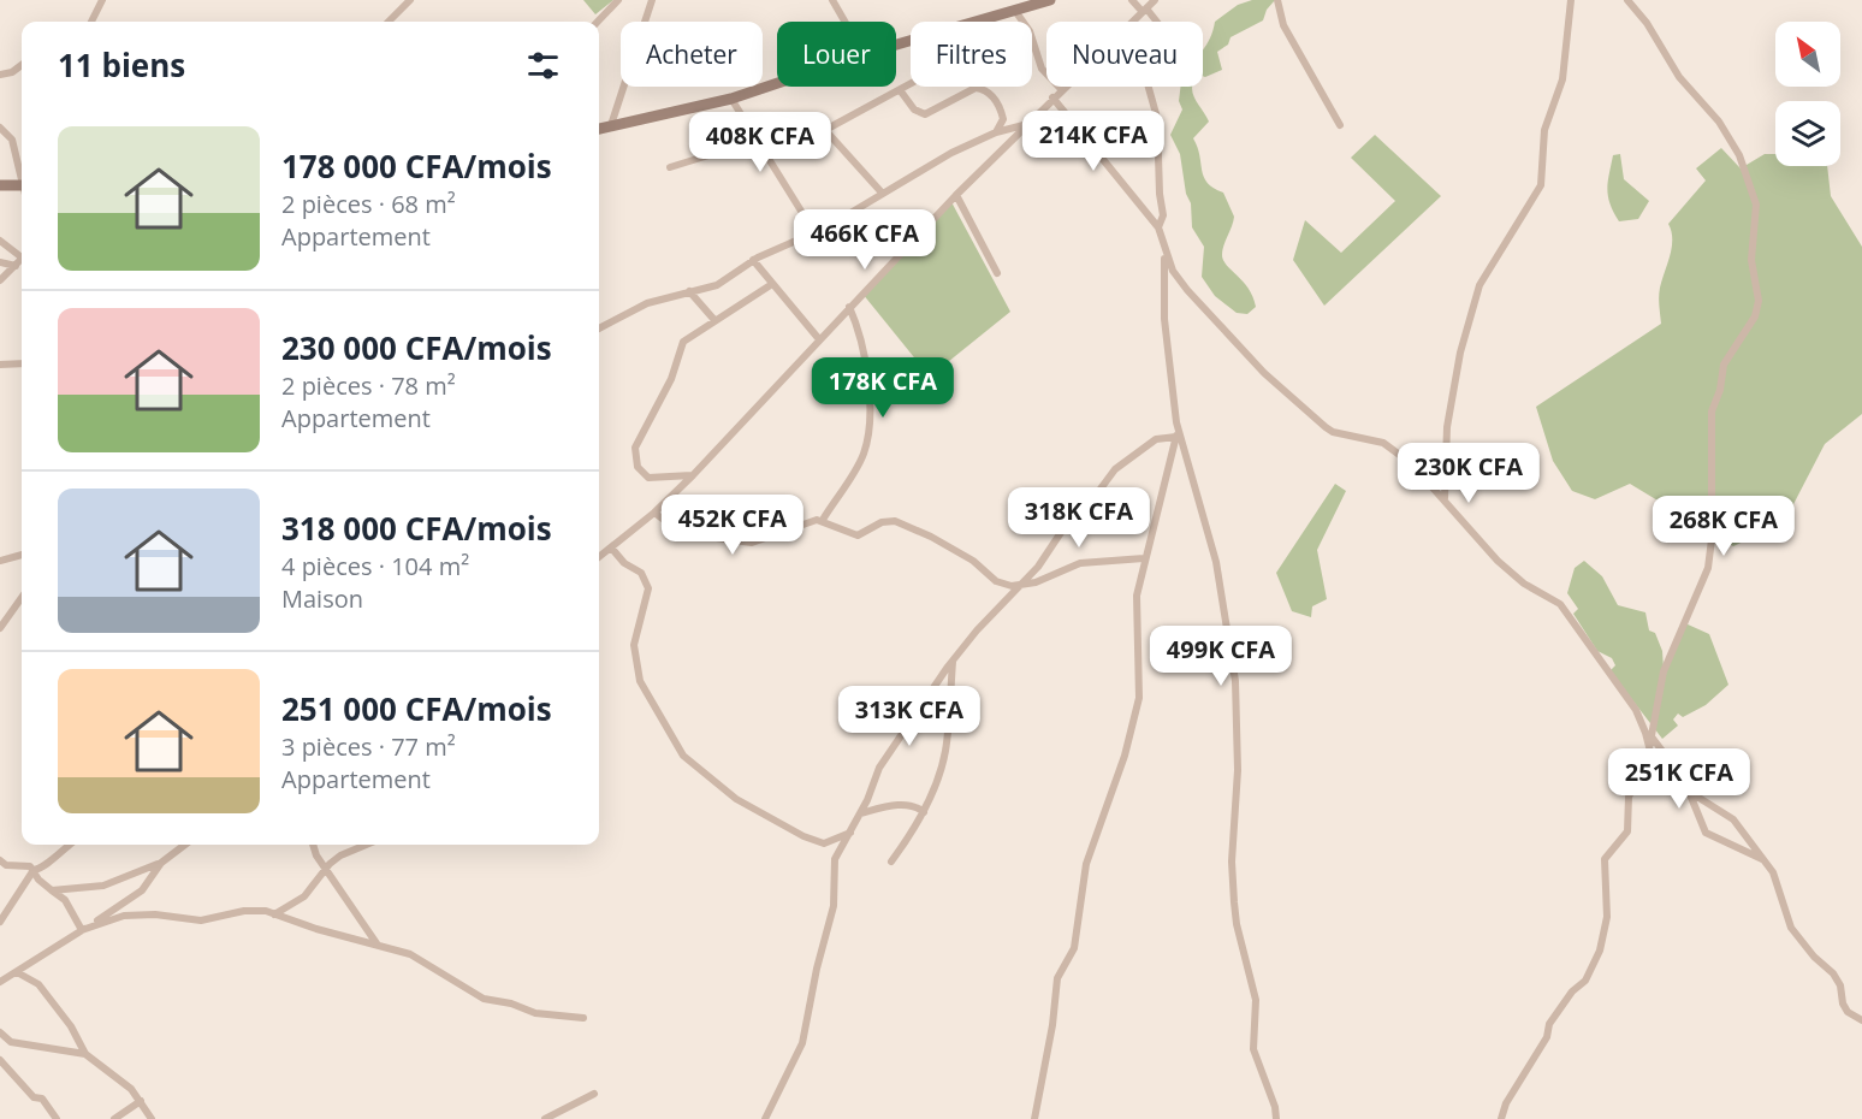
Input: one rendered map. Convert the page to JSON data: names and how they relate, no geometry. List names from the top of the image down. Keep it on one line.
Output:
{"north":"top left","page":{"chip":["Acheter","Louer","Filtres","Nouveau"],"heading":"11 biens","list":[{"name":"178 000 CFA/mois","note":"2 pièces · 68 m² · Appartement"},{"name":"230 000 CFA/mois","note":"2 pièces · 78 m² · Appartement"},{"name":"318 000 CFA/mois","note":"4 pièces · 104 m² · Maison"},{"name":"251 000 CFA/mois","note":"3 pièces · 77 m² · Appartement"}],"price":["214K CFA","408K CFA","466K CFA","178K CFA","230K CFA","318K CFA","452K CFA","268K CFA","499K CFA","313K CFA","251K CFA"]}}
